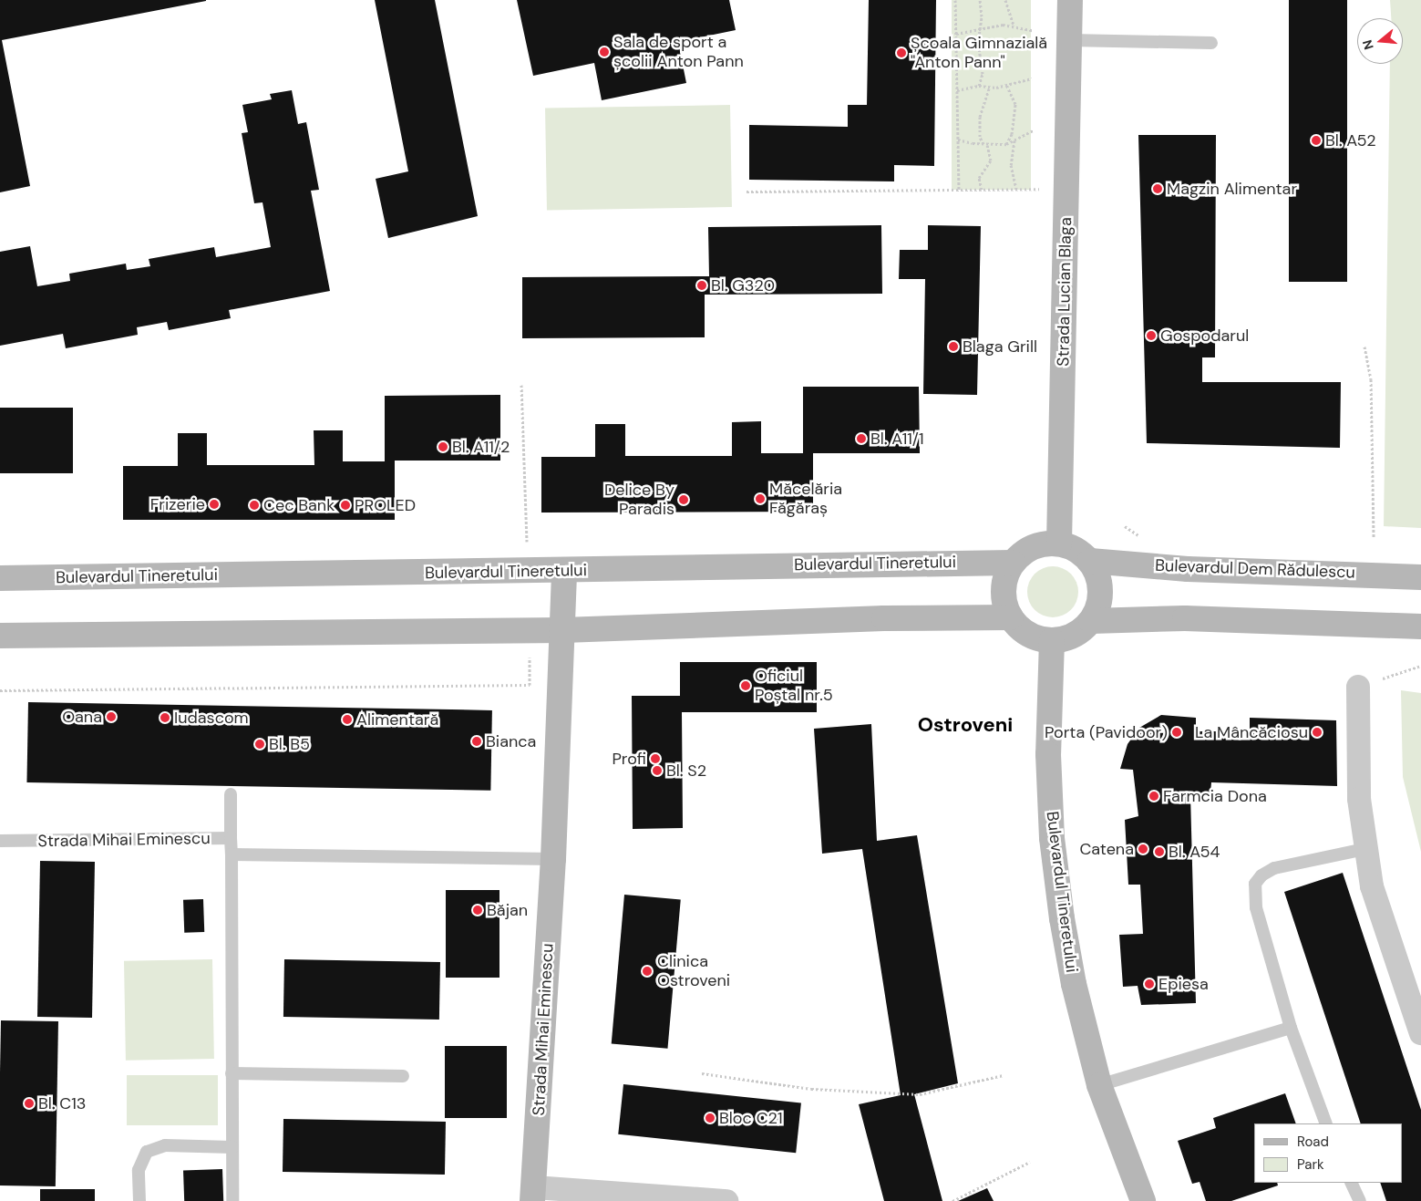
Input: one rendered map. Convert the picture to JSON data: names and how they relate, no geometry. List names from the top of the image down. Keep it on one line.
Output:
{"streets":{"main road":["Strada Lucian Blaga","Bulevardul Tineretului","Bulevardul Dem Rădulescu","Strada Mihai Eminescu"]},"crossings":[["Strada Lucian Blaga","Bulevardul Tineretului"],["Strada Lucian Blaga","Bulevardul Dem Rădulescu"],["Bulevardul Tineretului","Bulevardul Dem Rădulescu"],["Bulevardul Tineretului","Strada Mihai Eminescu"]],"districts":["Ostroveni"],"places":["Sala de sport a școlii Anton Pann","Școala Gimnazială \"Anton Pann\"","Bl. A52","Magzin Alimentar","Bl. G320","Gospodarul","Blaga Grill","Bl. A11/1","Bl. A11/2","Măcelăria Făgăraș","Delice By Paradis","Frizerie","Cec Bank","PROLED","Oficiul Poștal nr.5","Oana","Iudascom","Alimentară","Porta (Pavidoor)","La Mâncăciosu","Bianca","Bl. B5","Profi","Bl. S2","Farmcia Dona","Catena","Bl. A54","Băjan","Clinica Ostroveni","Epiesa","Bl. C13","Bloc C21"],"legend":["Road","Park"],"north":"left"}
